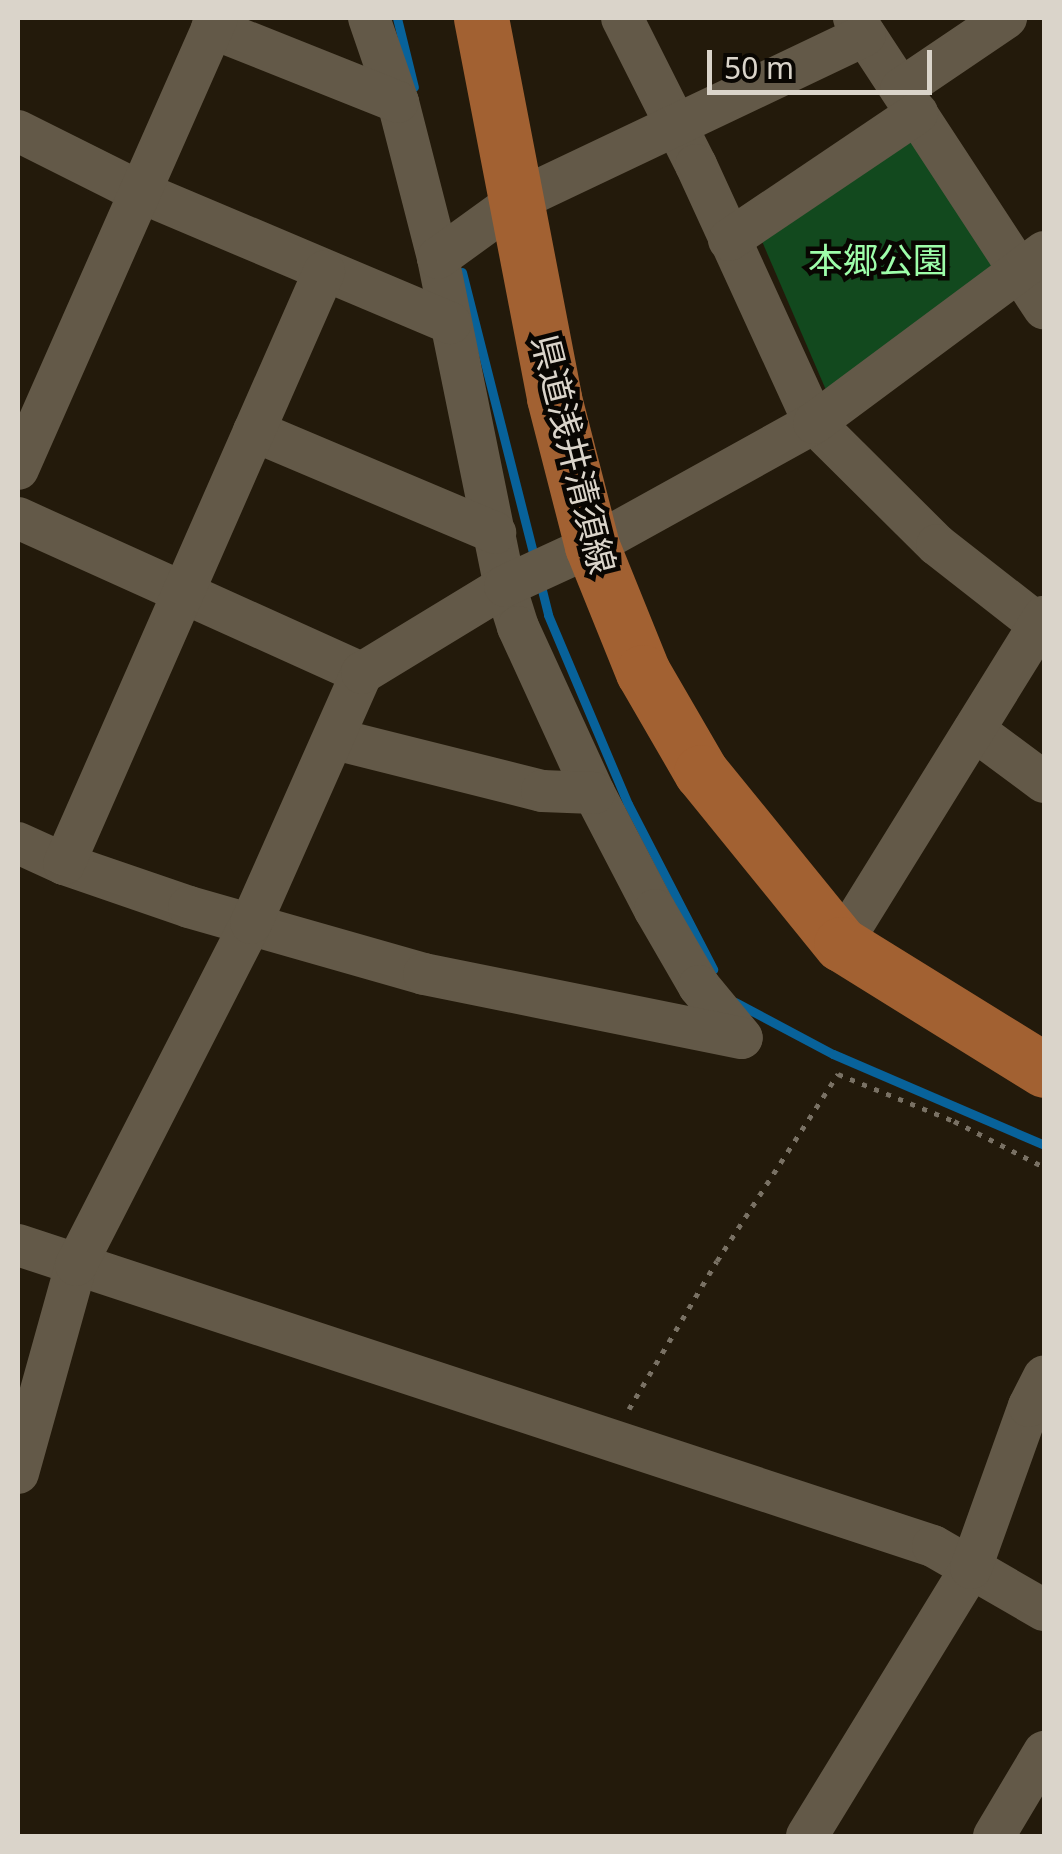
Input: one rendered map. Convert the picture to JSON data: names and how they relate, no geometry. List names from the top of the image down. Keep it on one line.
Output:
{"streets":{"main road":["県道浅井清須線"]},"parks":["本郷公園"],"scale_bar":"50 m"}
